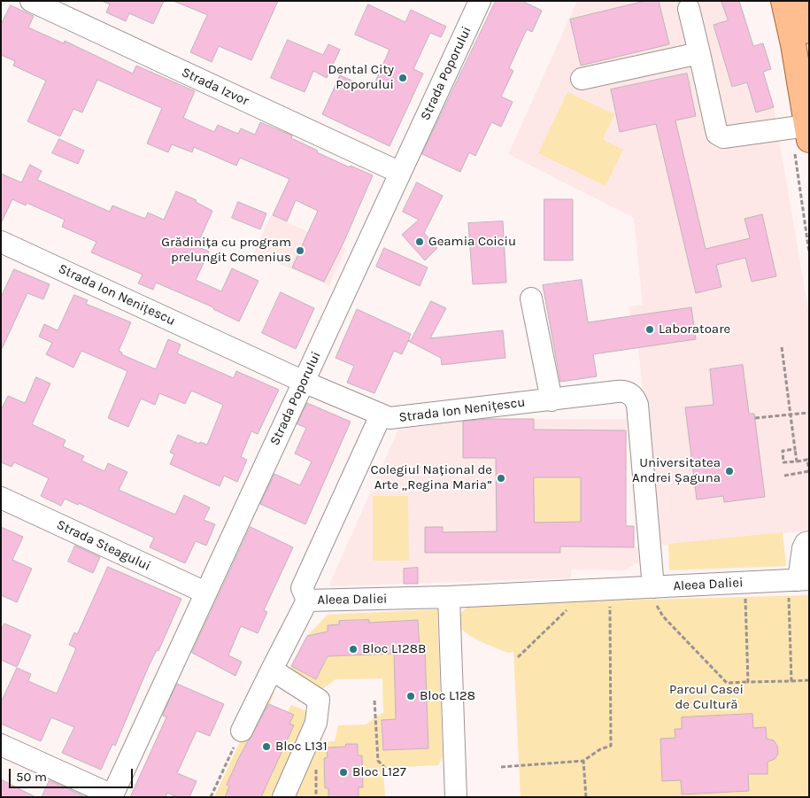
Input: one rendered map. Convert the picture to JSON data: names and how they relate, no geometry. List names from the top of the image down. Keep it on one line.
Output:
{"streets":{"street":["Strada Poporului","Strada Izvor","Strada Ion Nenițescu","Strada Steagului","Aleea Daliei"]},"crossings":[["Strada Poporului","Strada Izvor"],["Strada Poporului","Strada Ion Nenițescu"],["Strada Poporului","Strada Steagului"],["Strada Ion Nenițescu","Aleea Daliei"]],"parks":["Parcul Casei de Cultură"],"places":["Dental City Poporului","Geamia Coiciu","Grădinița cu program prelungit Comenius","Laboratoare","Universitatea Andrei Șaguna","Colegiul Național de Arte „Regina Maria”","Bloc L128B","Bloc L128","Bloc L131","Bloc L127"],"scale_bar":"50 m"}
